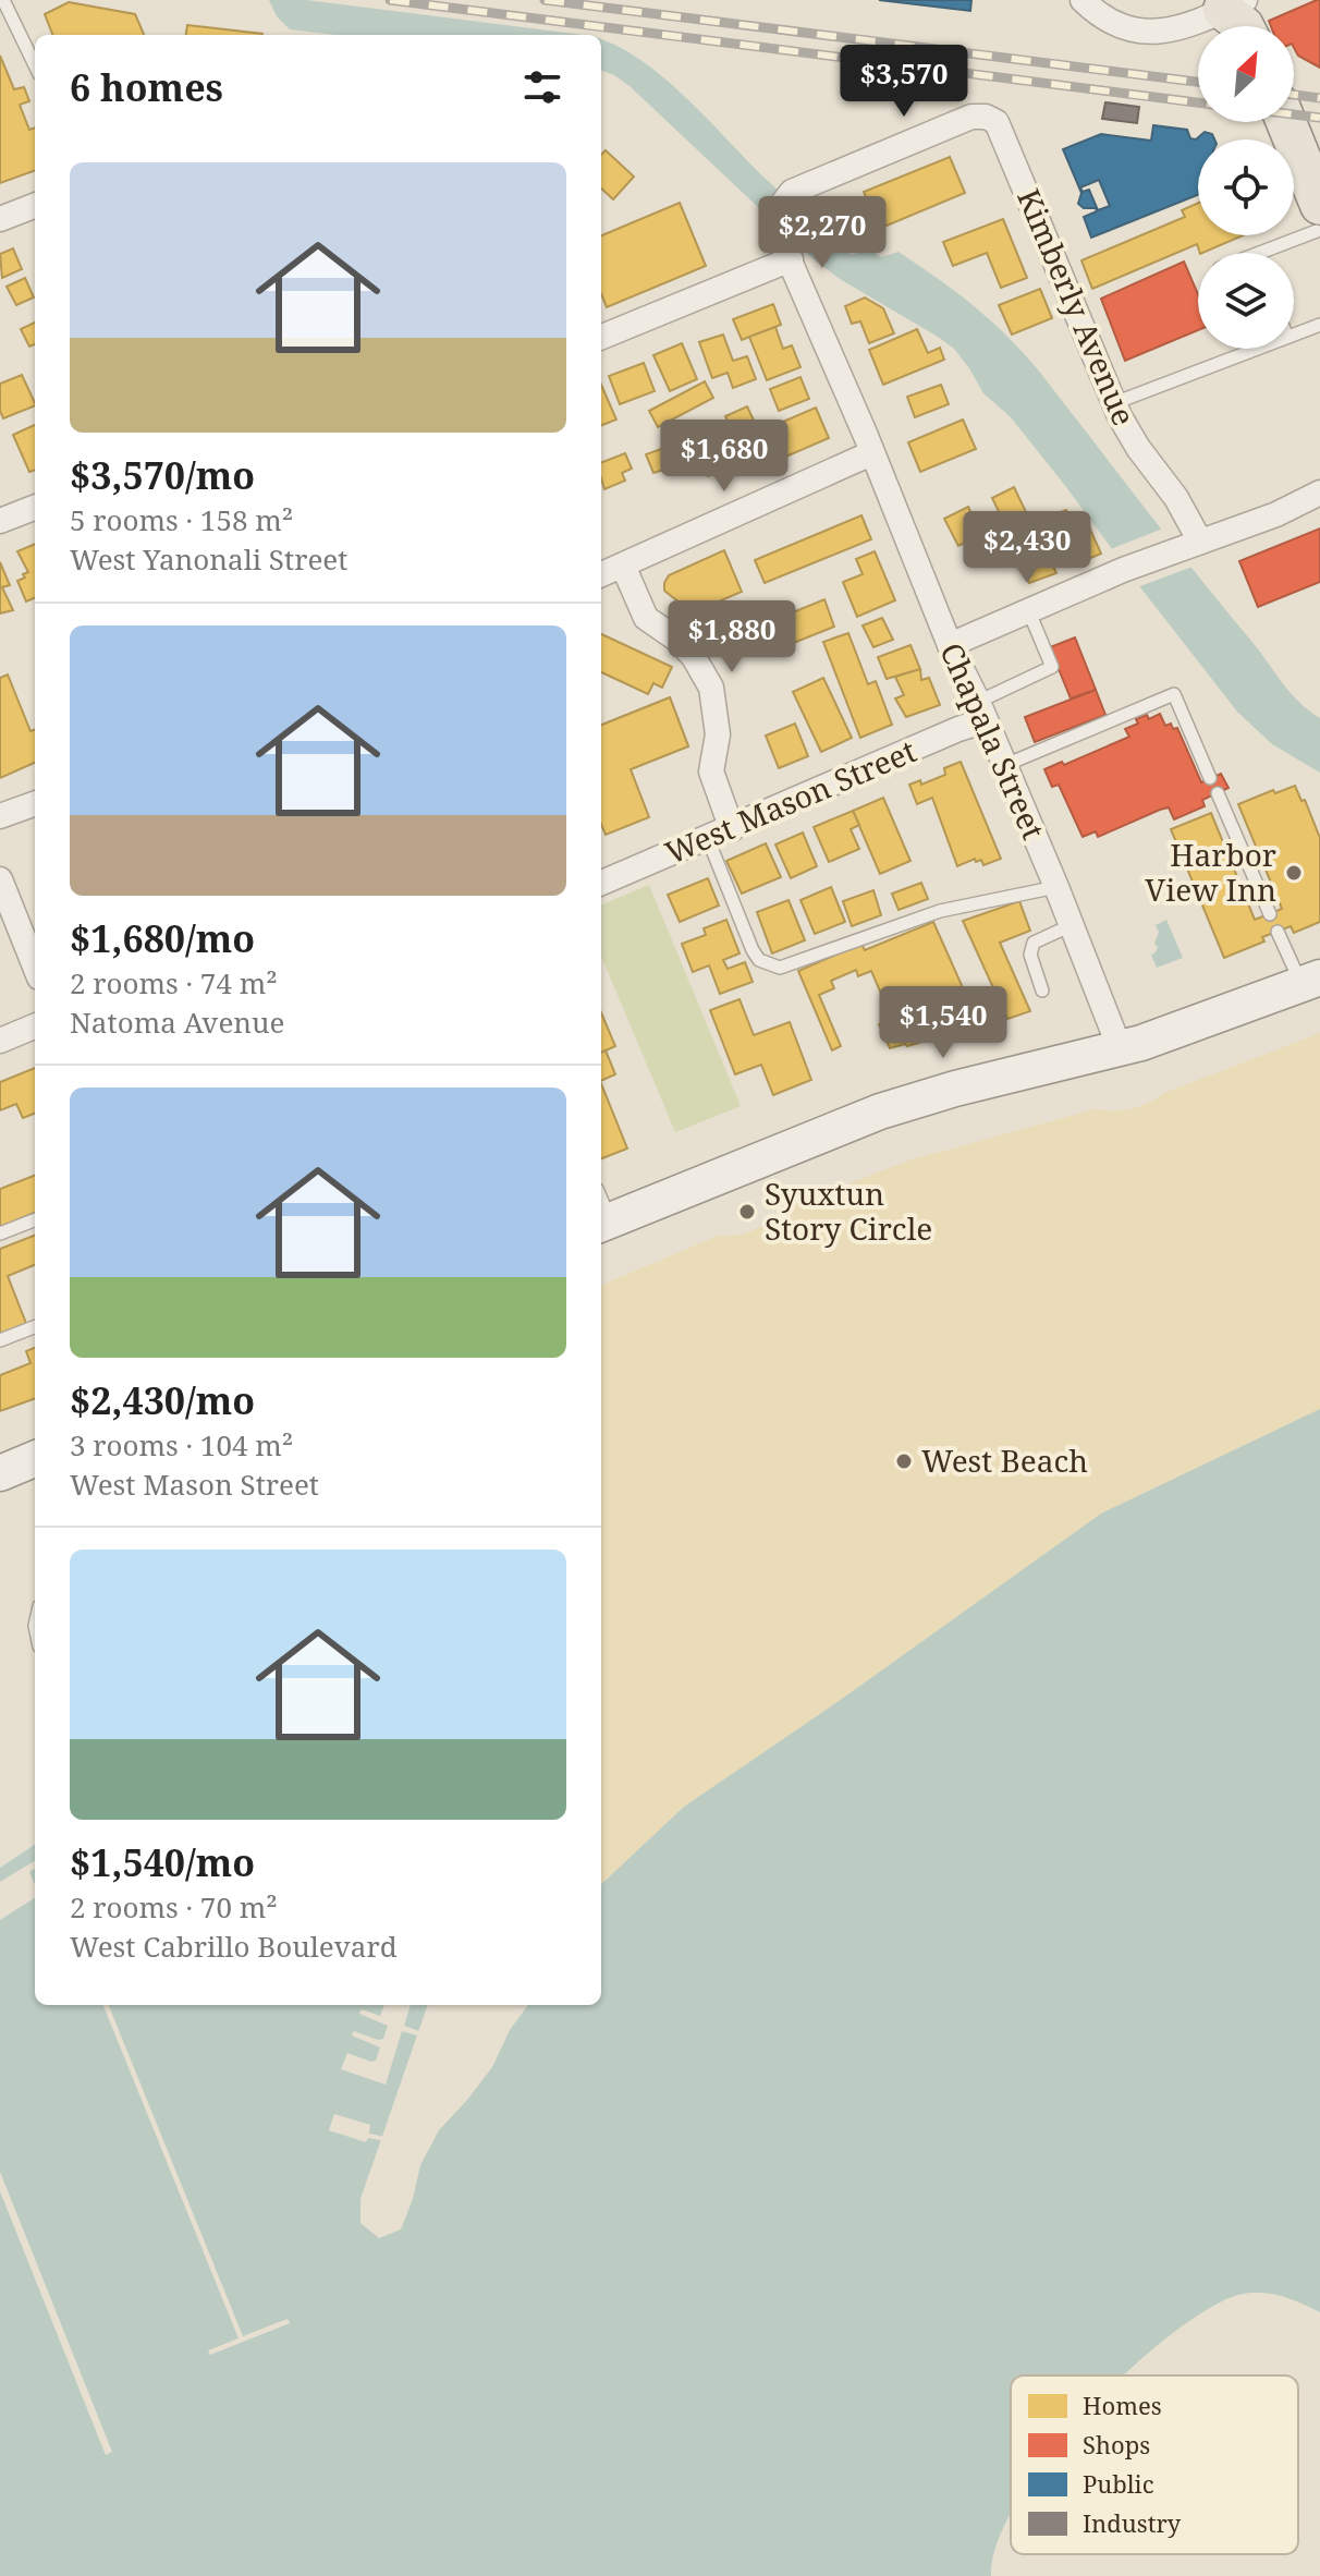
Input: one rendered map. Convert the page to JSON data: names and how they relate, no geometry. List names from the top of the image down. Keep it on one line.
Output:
{"streets":{"street":["Kimberly Avenue","Chapala Street","West Mason Street"]},"crossings":[["Kimberly Avenue","Chapala Street"],["Chapala Street","West Mason Street"]],"places":["Harbor View Inn","Syuxtun Story Circle","West Beach"],"legend":["Homes","Shops","Public","Industry"],"north":"top right","page":{"heading":"6 homes","price":["$3,570","$2,270","$1,680","$2,430","$1,880","$1,540"],"list":[{"name":"$3,570/mo","note":"5 rooms · 158 m² · West Yanonali Street"},{"name":"$1,680/mo","note":"2 rooms · 74 m² · Natoma Avenue"},{"name":"$2,430/mo","note":"3 rooms · 104 m² · West Mason Street"},{"name":"$1,540/mo","note":"2 rooms · 70 m² · West Cabrillo Boulevard"}]}}
